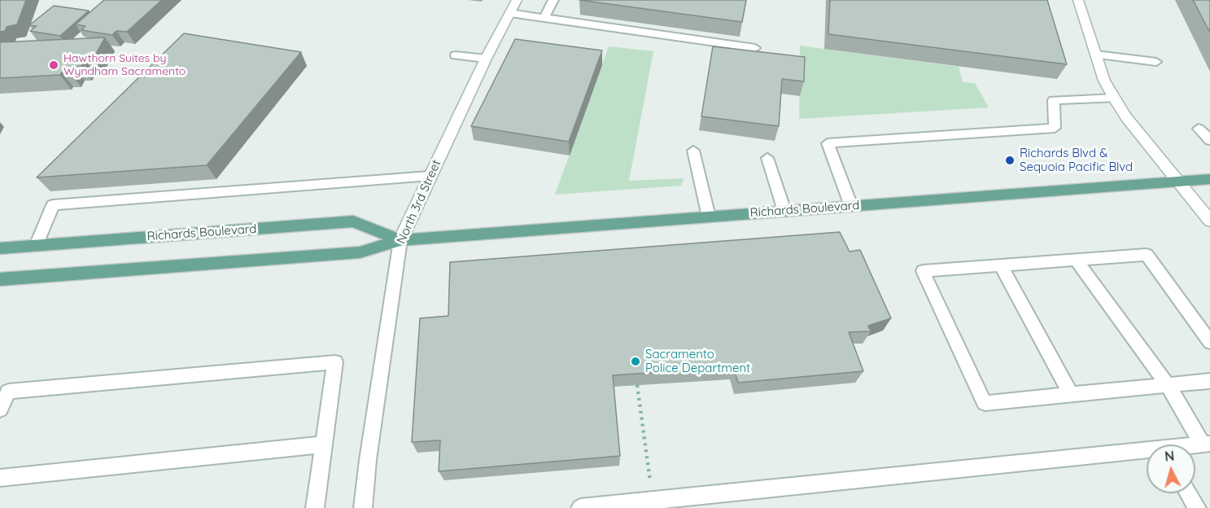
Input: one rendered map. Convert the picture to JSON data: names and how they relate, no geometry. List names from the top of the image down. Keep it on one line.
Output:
{"streets":{"main road":["Richards Boulevard"],"street":["North 3rd Street"]},"crossings":[["North 3rd Street","Richards Boulevard"]],"places":["Hawthorn Suites by Wyndham Sacramento","Richards Blvd & Sequoia Pacific Blvd","Sacramento Police Department"],"north":"top"}
